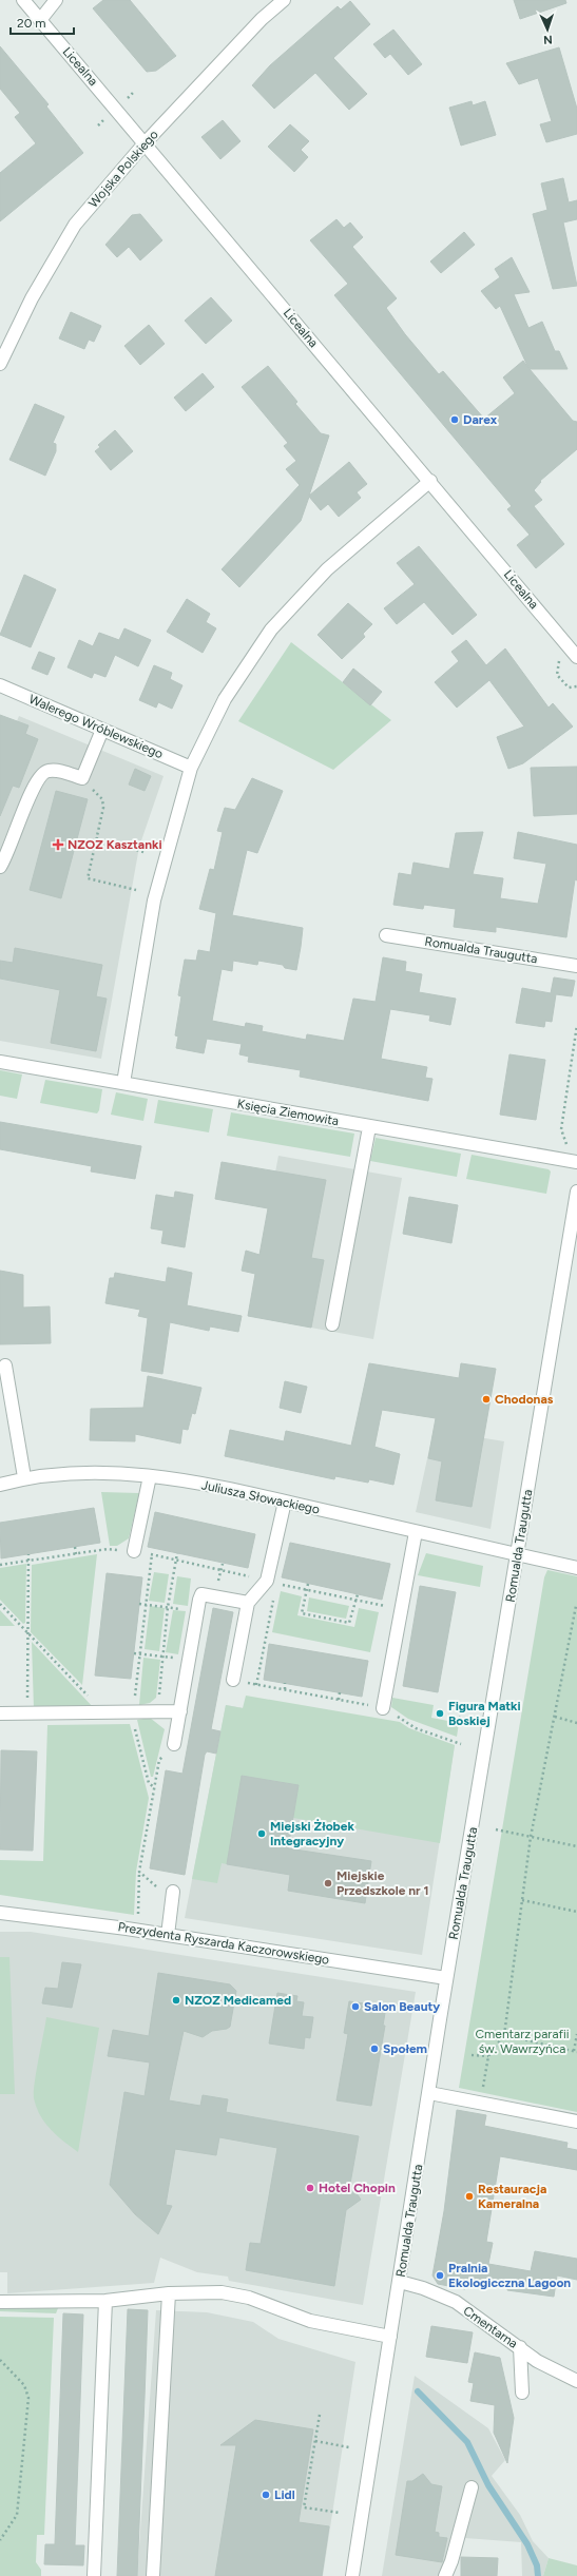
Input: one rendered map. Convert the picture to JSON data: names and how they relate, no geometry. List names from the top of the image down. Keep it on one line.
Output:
{"streets":{"street":["Licealna","Wojska Polskiego","Walerego Wróblewskiego","Romualda Traugutta","Księcia Ziemowita","Juliusza Słowackiego","Prezydenta Ryszarda Kaczorowskiego","Cmentarna"]},"crossings":[["Licealna","Wojska Polskiego"],["Romualda Traugutta","Juliusza Słowackiego"],["Romualda Traugutta","Prezydenta Ryszarda Kaczorowskiego"],["Romualda Traugutta","Cmentarna"]],"parks":["Cmentarz parafii św. Wawrzyńca"],"places":{"other":["Darex","Chodonas","Figura Matki Boskiej","Miejski Żłobek Integracyjny","Miejskie Przedszkole nr 1","NZOZ Medicamed","Salon Beauty","Społem","Hotel Chopin","Restauracja Kameralna","Pralnia Ekologicczna Lagoon","Lidl"],"health":["NZOZ Kasztanki"]},"scale_bar":"20 m","north":"bottom"}
